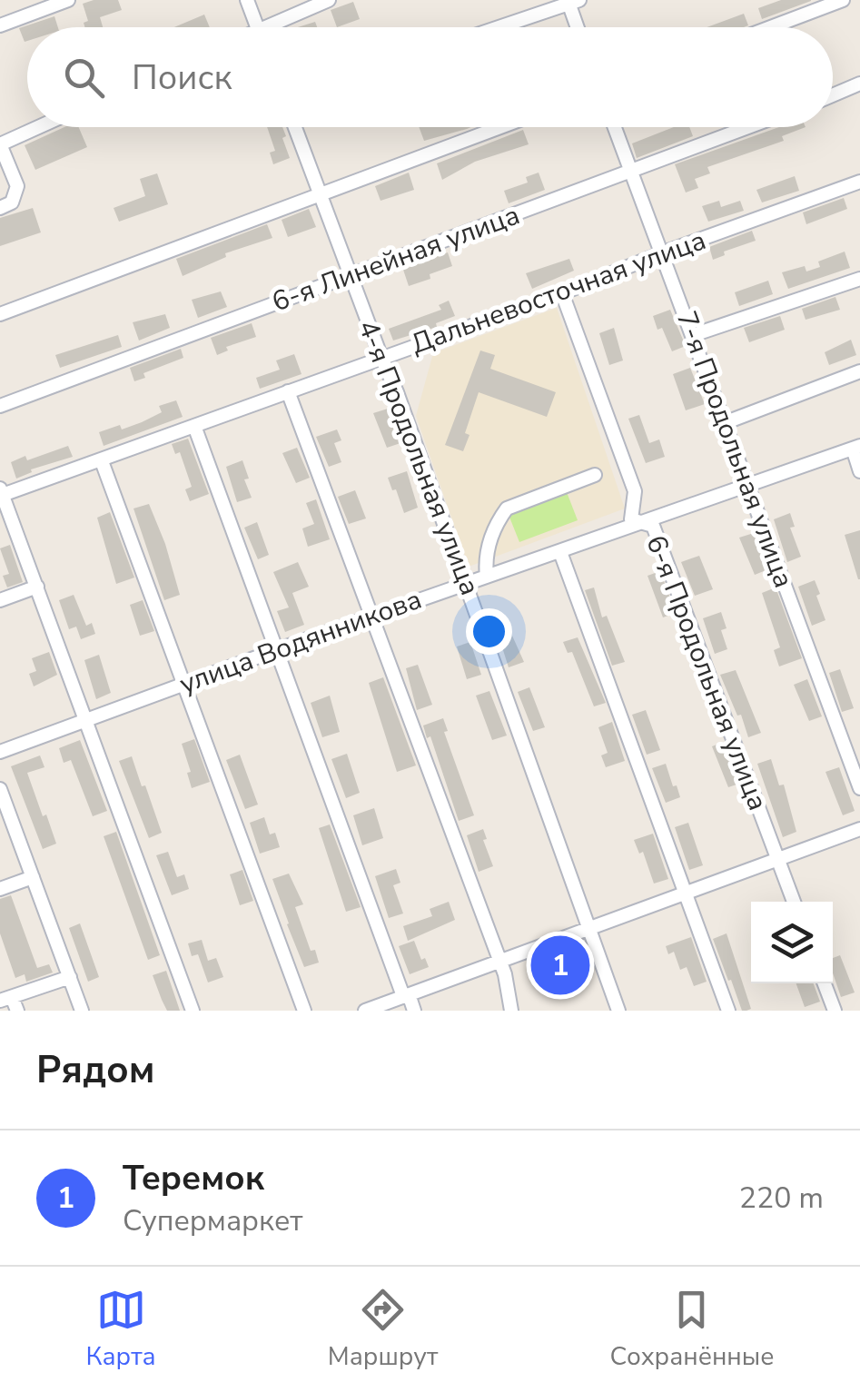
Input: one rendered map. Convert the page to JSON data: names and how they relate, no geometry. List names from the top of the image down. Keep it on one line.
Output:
{"streets":{"street":["6-я Линейная улица","Дальневосточная улица","7-я Продольная улица","4-я Продольная улица","улица Водянникова","6-я Продольная улица"]},"crossings":[["6-я Линейная улица","7-я Продольная улица"],["6-я Линейная улица","4-я Продольная улица"],["Дальневосточная улица","7-я Продольная улица"],["Дальневосточная улица","4-я Продольная улица"],["Дальневосточная улица","6-я Продольная улица"],["7-я Продольная улица","улица Водянникова"],["4-я Продольная улица","улица Водянникова"],["улица Водянникова","6-я Продольная улица"]],"page":{"search":"Поиск","pins":"1","heading":"Рядом","list":[{"mark":"1","name":"Теремок","note":"Супермаркет","value":"220 m"}],"nav":["Карта","Маршрут","Сохранённые"]}}
